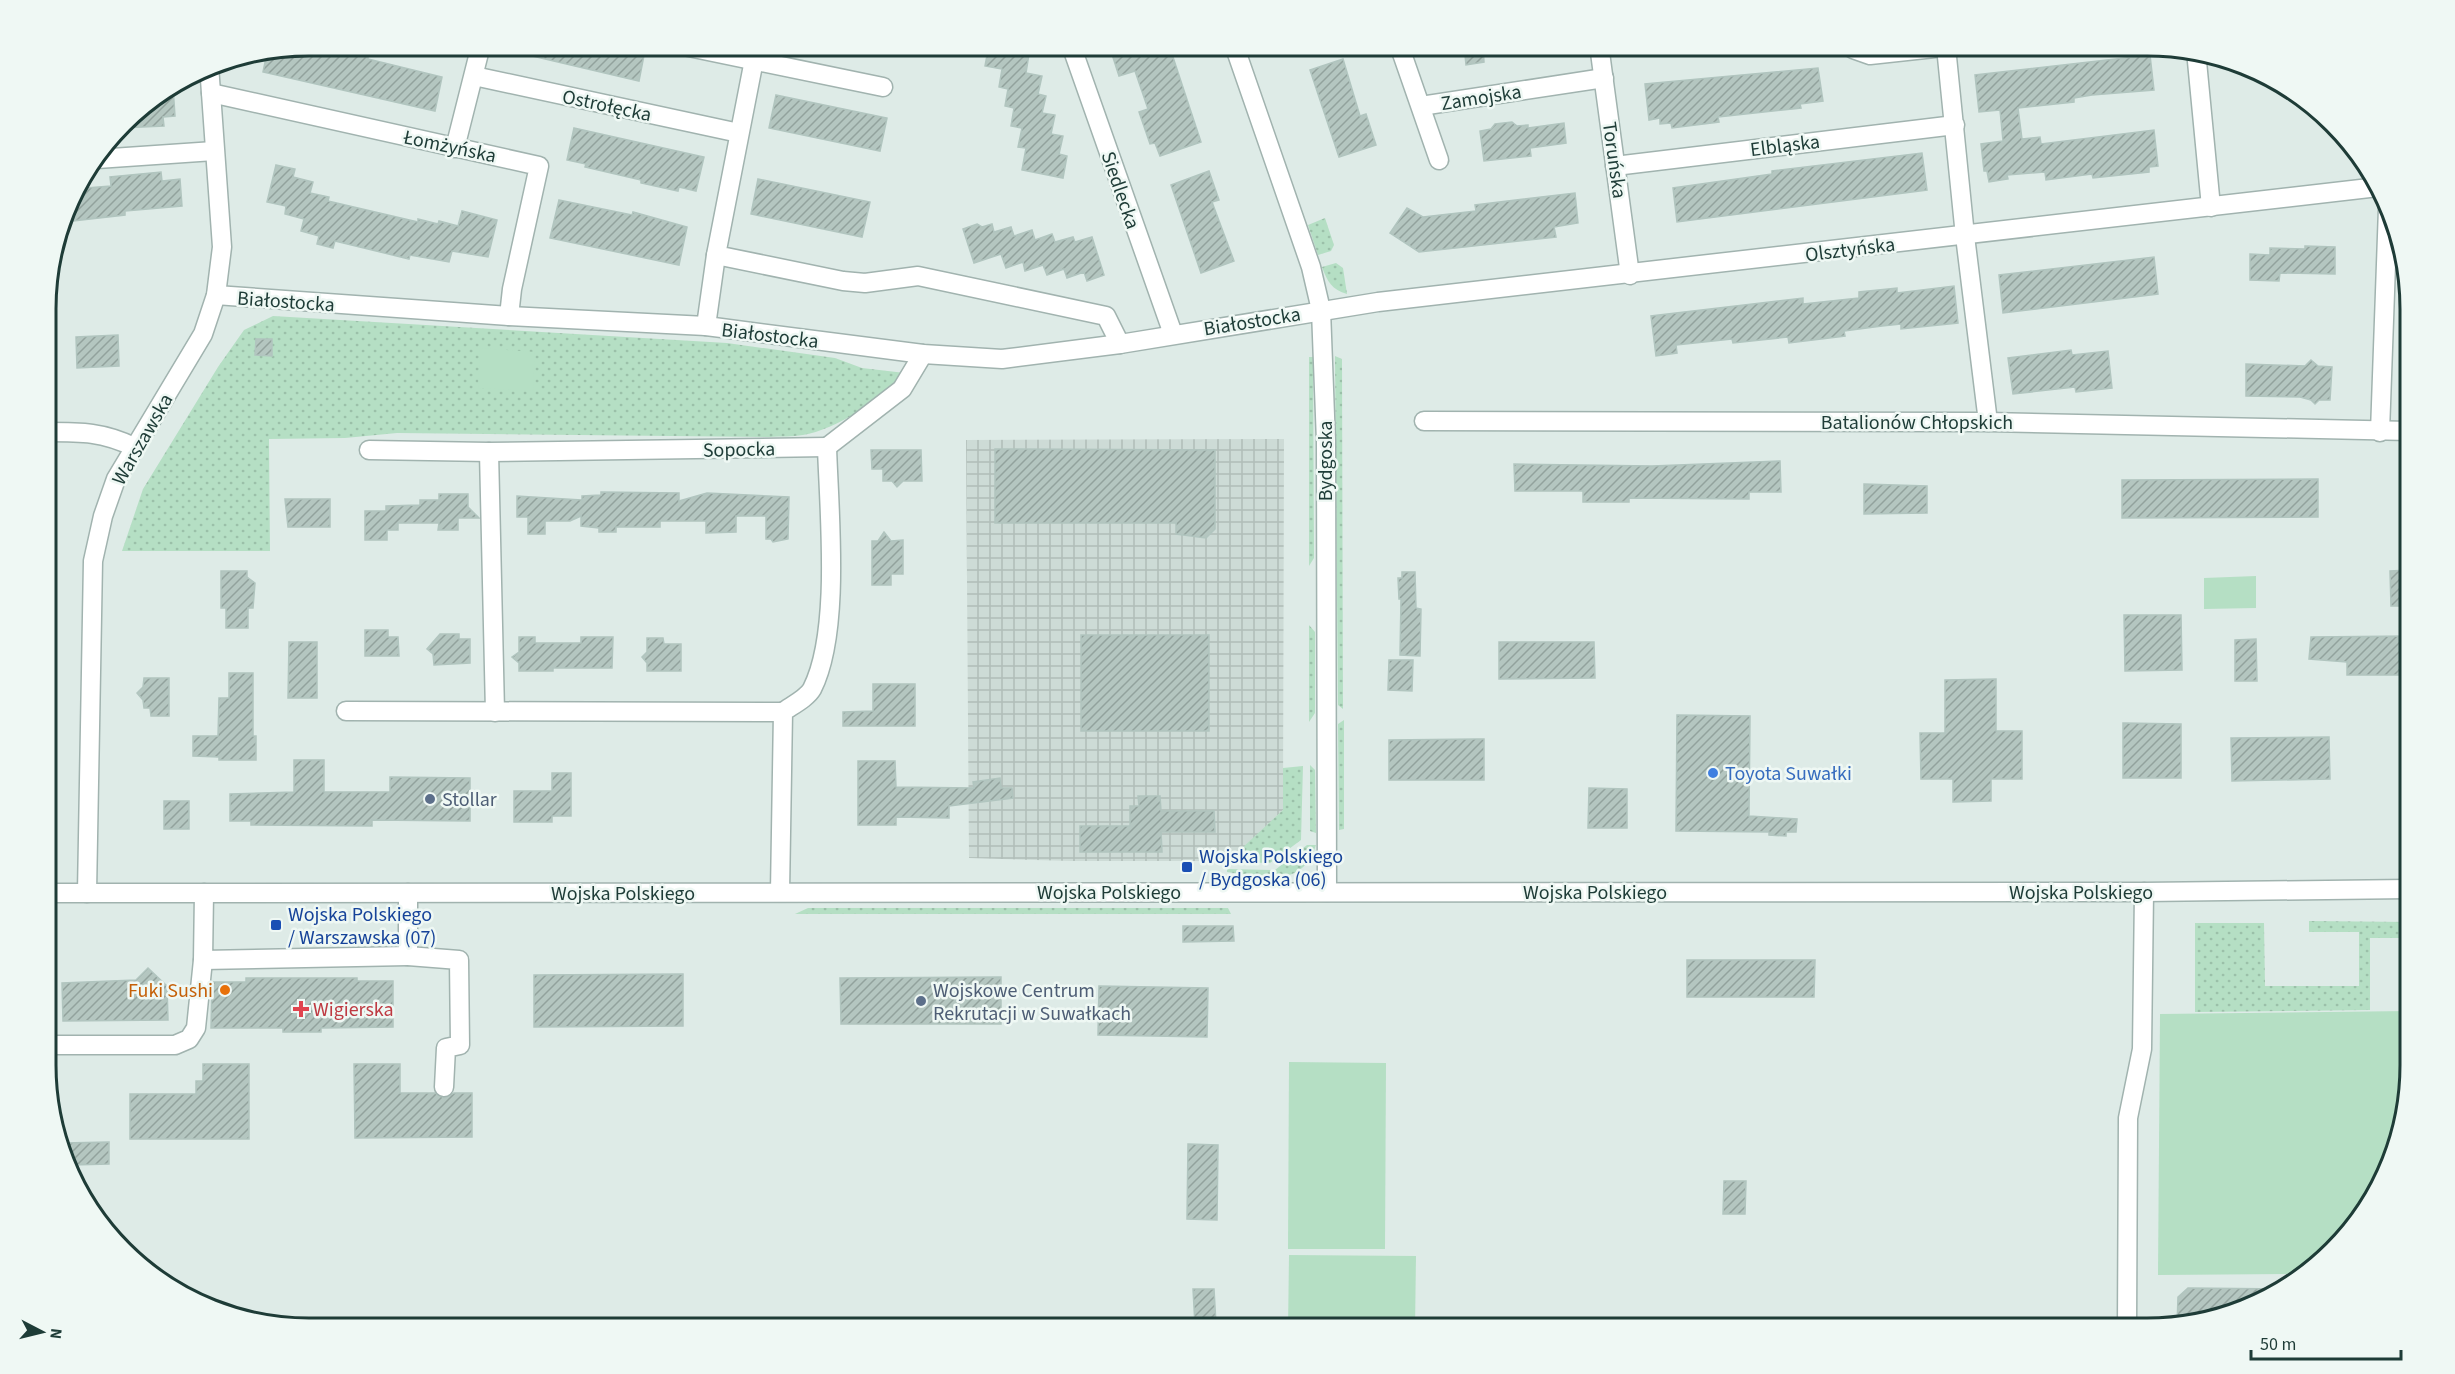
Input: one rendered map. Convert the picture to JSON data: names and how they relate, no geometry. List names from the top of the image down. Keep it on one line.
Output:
{"streets":{"street":["Zamojska","Ostrołęcka","Elbląska","Łomżyńska","Toruńska","Siedlecka","Olsztyńska","Białostocka","Batalionów Chłopskich","Warszawska","Sopocka","Bydgoska","Wojska Polskiego"]},"crossings":[["Zamojska","Toruńska"],["Elbląska","Toruńska"],["Łomżyńska","Białostocka"],["Łomżyńska","Warszawska"],["Toruńska","Olsztyńska"],["Siedlecka","Białostocka"],["Olsztyńska","Białostocka"],["Olsztyńska","Bydgoska"],["Białostocka","Warszawska"],["Białostocka","Bydgoska"],["Warszawska","Wojska Polskiego"],["Bydgoska","Wojska Polskiego"]],"places":{"other":["Toyota Suwałki","Stollar","Fuki Sushi","Wojskowe Centrum Rekrutacji w Suwałkach"],"transit":["Wojska Polskiego / Bydgoska (06)","Wojska Polskiego / Warszawska (07)"],"health":["Wigierska"]},"scale_bar":"50 m","north":"right"}
